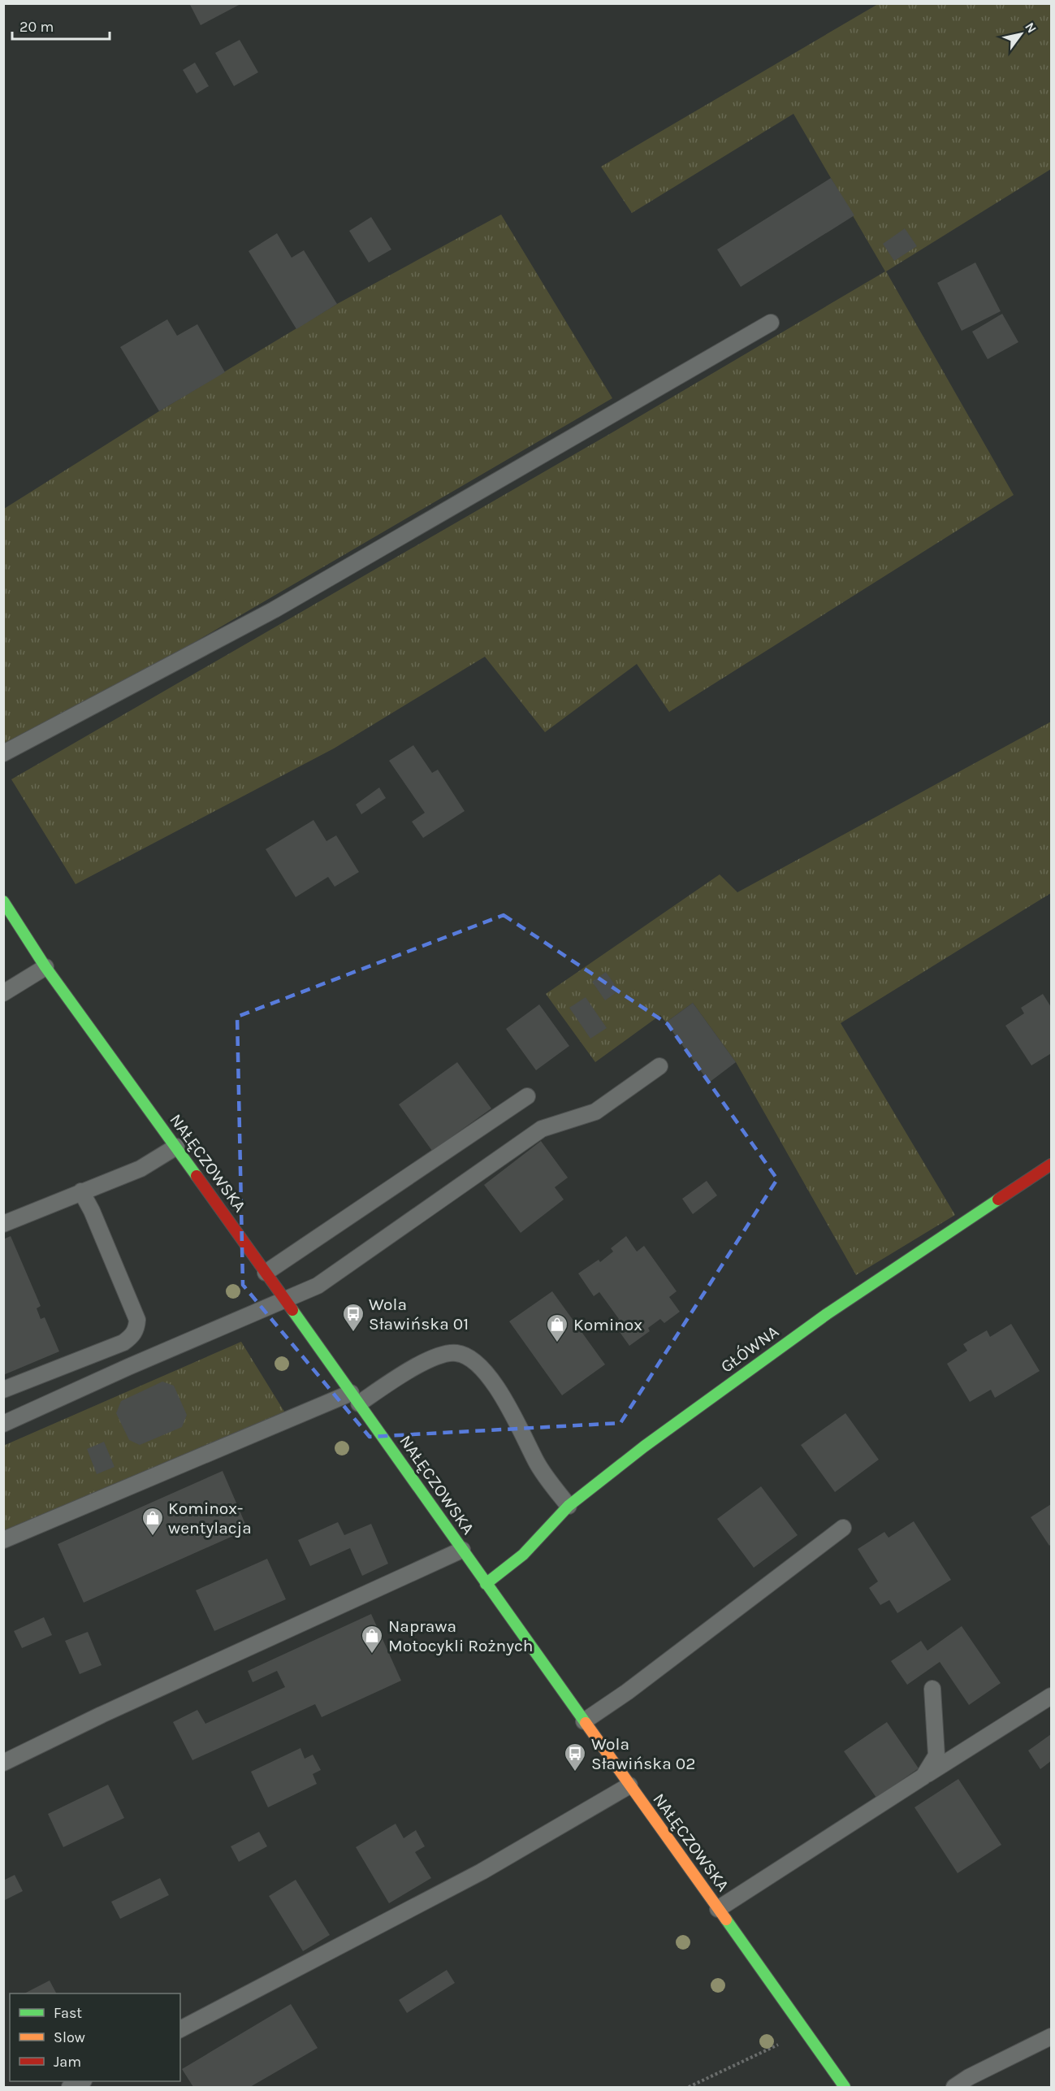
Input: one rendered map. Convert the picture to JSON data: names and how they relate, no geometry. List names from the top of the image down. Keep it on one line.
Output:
{"streets":{"main road":["NAŁĘCZOWSKA","GŁÓWNA"]},"crossings":[["NAŁĘCZOWSKA","GŁÓWNA"]],"places":{"bus stop":["Wola Sławińska 01","Wola Sławińska 02"],"shop":["Kominox","Kominox- wentylacja","Naprawa Motocykli Rożnych"]},"legend":["Fast","Slow","Jam"],"scale_bar":"20 m","north":"top right"}
